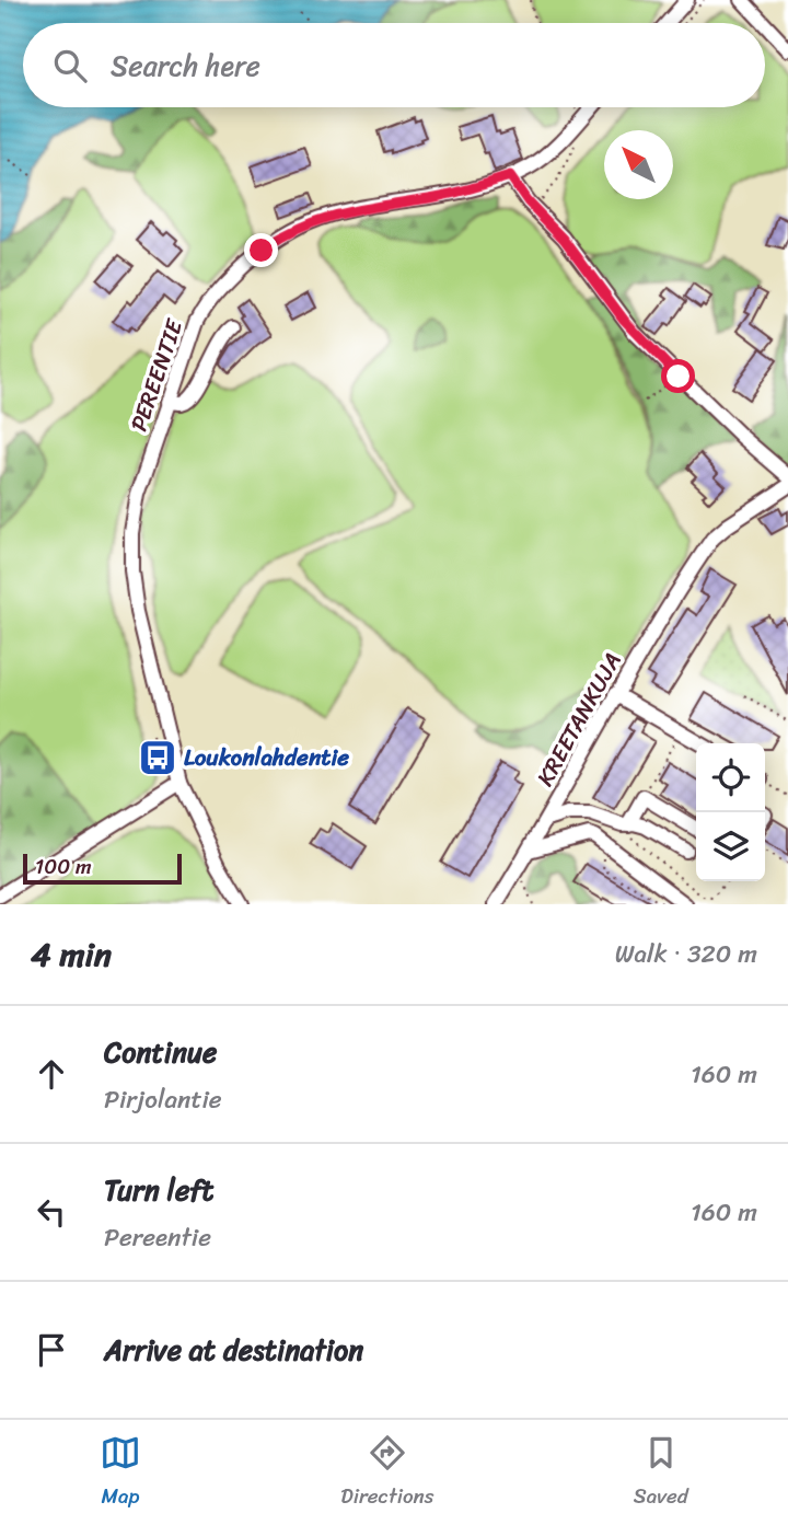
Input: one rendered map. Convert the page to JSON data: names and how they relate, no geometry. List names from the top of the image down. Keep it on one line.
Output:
{"streets":{"street":["PEREENTIE","KREETANKUJA"]},"places":{"bus stop":["Loukonlahdentie"]},"scale_bar":"100 m","north":"top left","page":{"search":"Search here","scale":"100 m","heading":["4 min","Walk · 320 m"],"list":[["Continue","Pirjolantie","160 m"],["Turn left","Pereentie","160 m"],"Arrive at destination"],"nav":["Map","Directions","Saved"]}}
